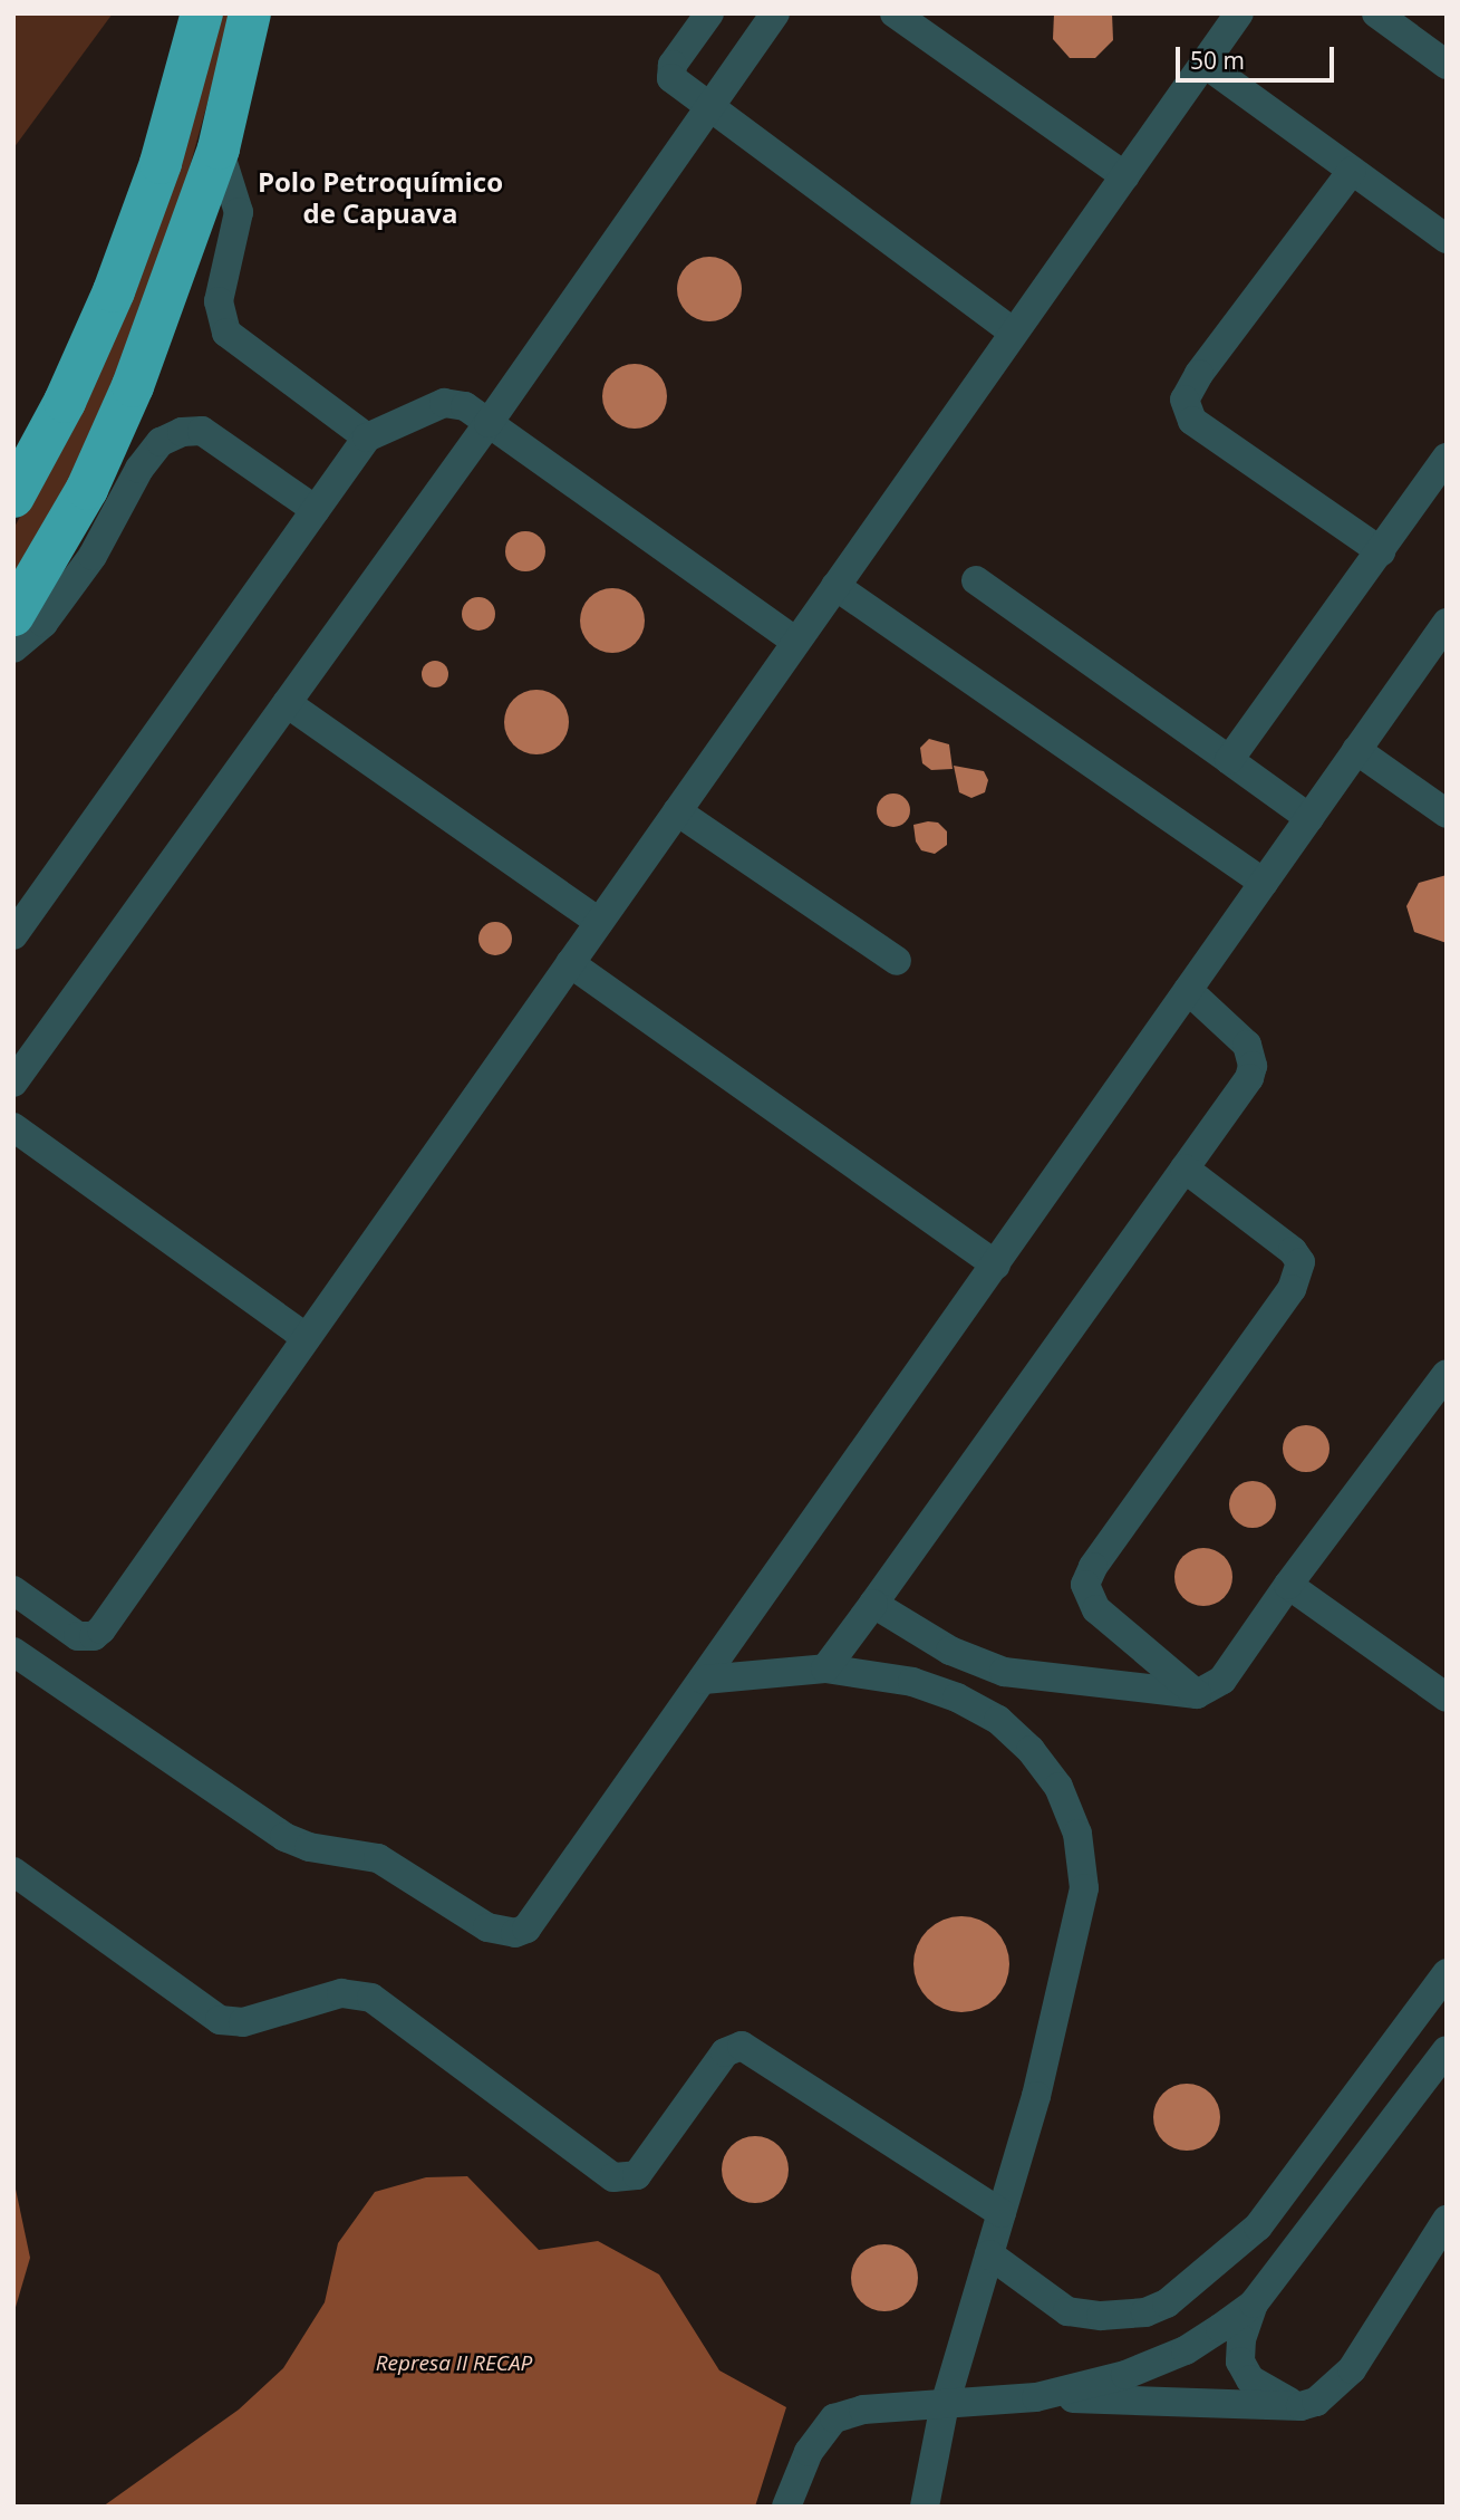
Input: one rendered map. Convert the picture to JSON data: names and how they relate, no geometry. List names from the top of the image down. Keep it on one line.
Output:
{"districts":["Polo Petroquímico de Capuava"],"water":["Represa II RECAP"],"scale_bar":"50 m"}
